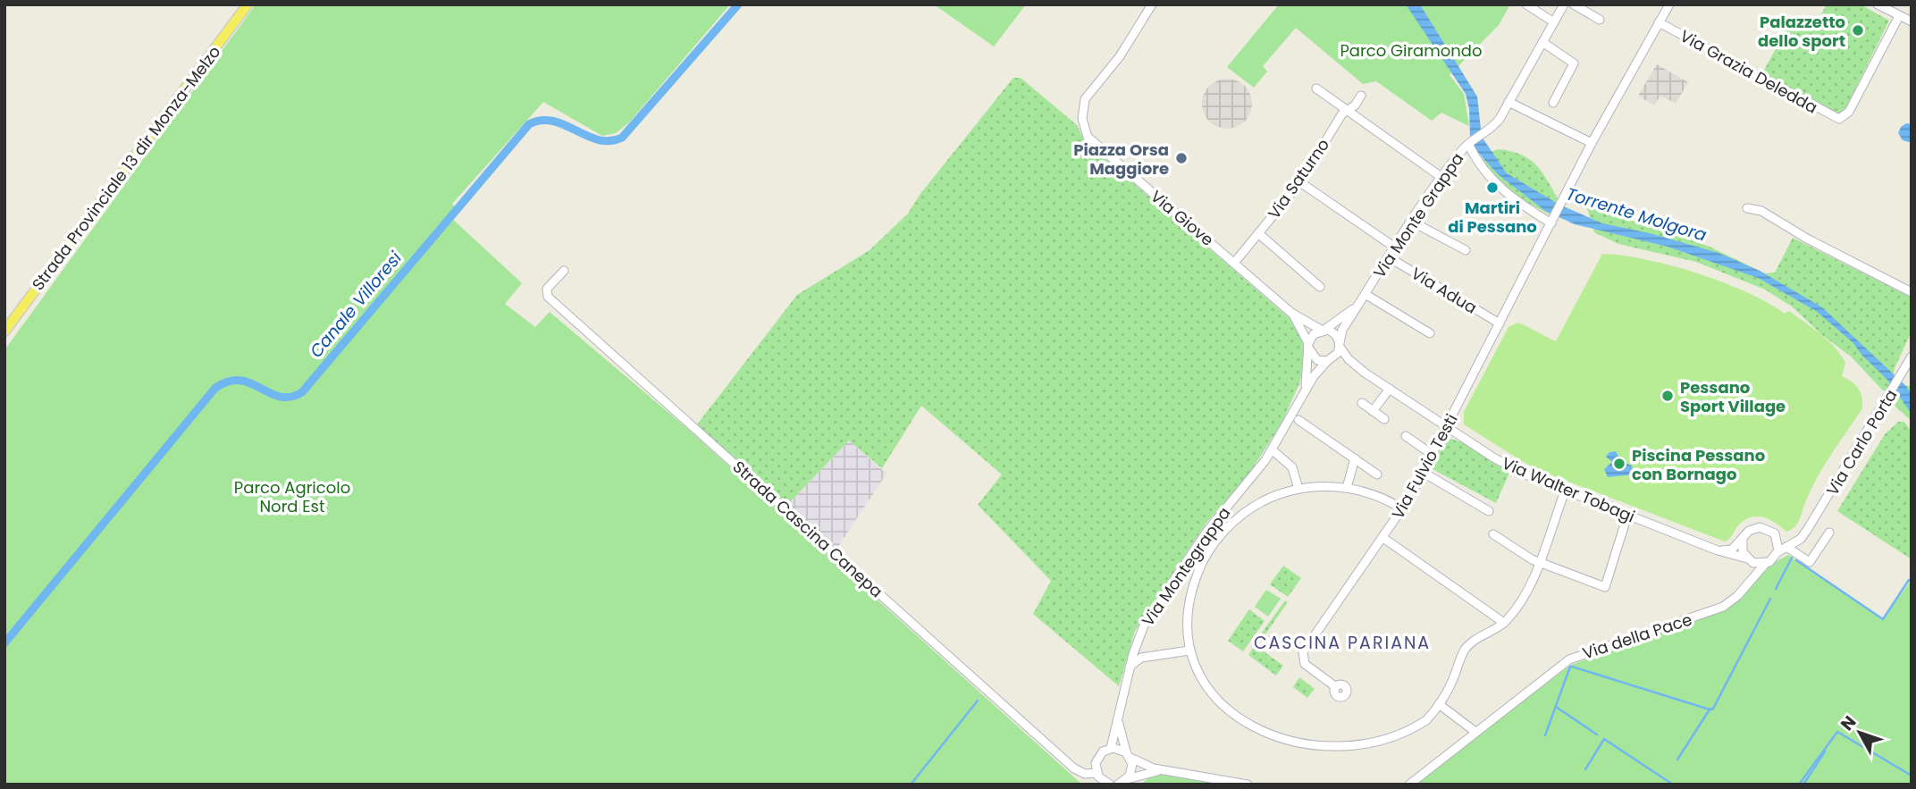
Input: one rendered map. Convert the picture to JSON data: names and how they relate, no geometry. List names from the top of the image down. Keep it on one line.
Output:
{"streets":{"main road":["Strada Provinciale 13 dir Monza-Melzo"],"street":["Via Grazia Deledda","Via Saturno","Via Monte Grappa","Via Giove","Via Adua","Via Carlo Porta","Via Fulvio Testi","Via Walter Tobagi","Strada Cascina Canepa","Via Montegrappa","Via della Pace"]},"crossings":[["Via Grazia Deledda","Via Fulvio Testi"],["Via Saturno","Via Giove"],["Via Monte Grappa","Via Giove"],["Via Monte Grappa","Via Adua"],["Via Monte Grappa","Via Walter Tobagi"],["Via Monte Grappa","Via Montegrappa"],["Via Giove","Via Walter Tobagi"],["Via Giove","Via Montegrappa"],["Via Adua","Via Fulvio Testi"],["Via Carlo Porta","Via Walter Tobagi"],["Via Carlo Porta","Via della Pace"],["Via Fulvio Testi","Via Walter Tobagi"],["Via Walter Tobagi","Via Montegrappa"],["Via Walter Tobagi","Via della Pace"],["Strada Cascina Canepa","Via Montegrappa"]],"districts":["CASCINA PARIANA"],"water":["Torrente Molgora","Canale Villoresi"],"parks":["Parco Giramondo","Parco Agricolo Nord Est"],"places":["Palazzetto dello sport","Piazza Orsa Maggiore","Martiri di Pessano","Pessano Sport Village","Piscina Pessano con Bornago"],"north":"top left"}
